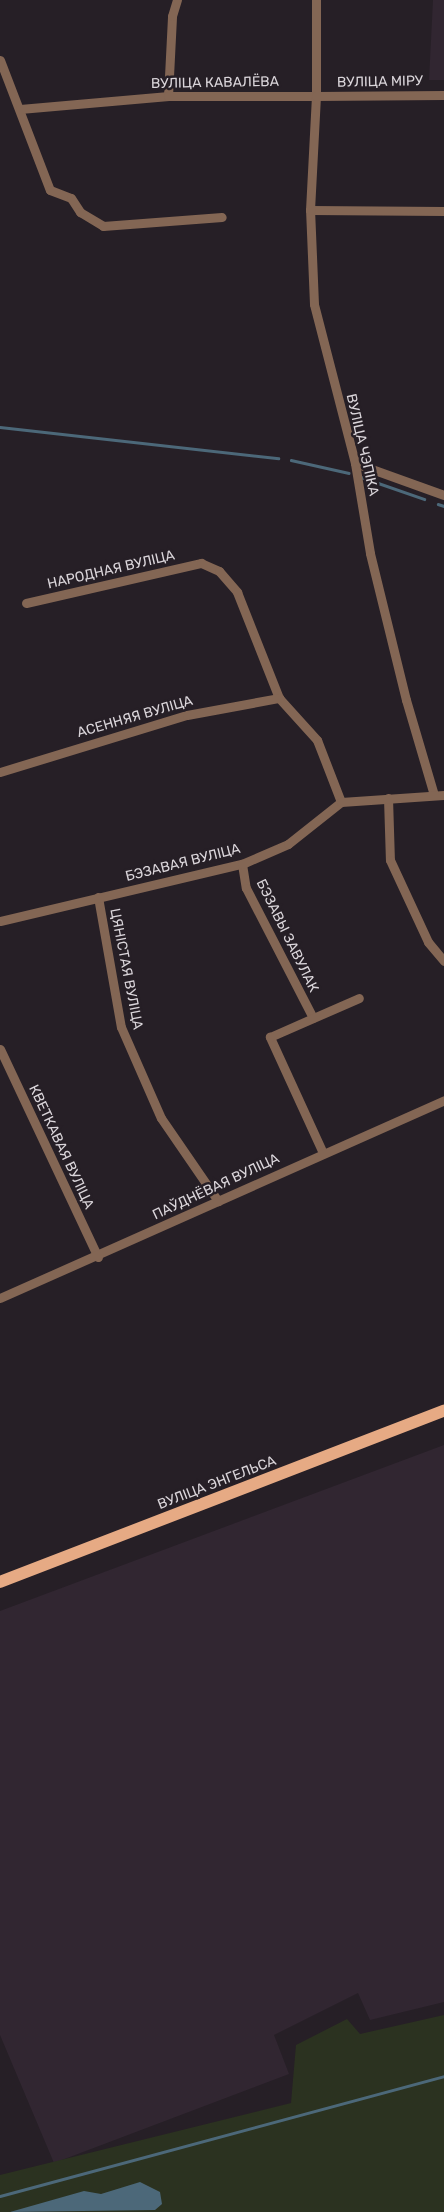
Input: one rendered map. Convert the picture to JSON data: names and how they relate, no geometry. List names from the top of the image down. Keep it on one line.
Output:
{"streets":{"main road":["ВУЛІЦА ЭНГЕЛЬСА"],"street":["ВУЛІЦА МІРУ","ВУЛІЦА КАВАЛЁВА","ВУЛІЦА ЧЭПІКА","НАРОДНАЯ ВУЛІЦА","АСЕННЯЯ ВУЛІЦА","БЭЗАВАЯ ВУЛІЦА","БЭЗАВЫ ЗАВУЛАК","ЦЯНІСТАЯ ВУЛІЦА","КВЕТКАВАЯ ВУЛІЦА","ПАЎДНЁВАЯ ВУЛІЦА"]},"crossings":[["ВУЛІЦА МІРУ","ВУЛІЦА КАВАЛЁВА"],["ВУЛІЦА МІРУ","ВУЛІЦА ЧЭПІКА"],["ВУЛІЦА КАВАЛЁВА","ВУЛІЦА ЧЭПІКА"],["НАРОДНАЯ ВУЛІЦА","АСЕННЯЯ ВУЛІЦА"],["БЭЗАВАЯ ВУЛІЦА","БЭЗАВЫ ЗАВУЛАК"],["БЭЗАВАЯ ВУЛІЦА","ЦЯНІСТАЯ ВУЛІЦА"],["ЦЯНІСТАЯ ВУЛІЦА","ПАЎДНЁВАЯ ВУЛІЦА"],["КВЕТКАВАЯ ВУЛІЦА","ПАЎДНЁВАЯ ВУЛІЦА"]]}
